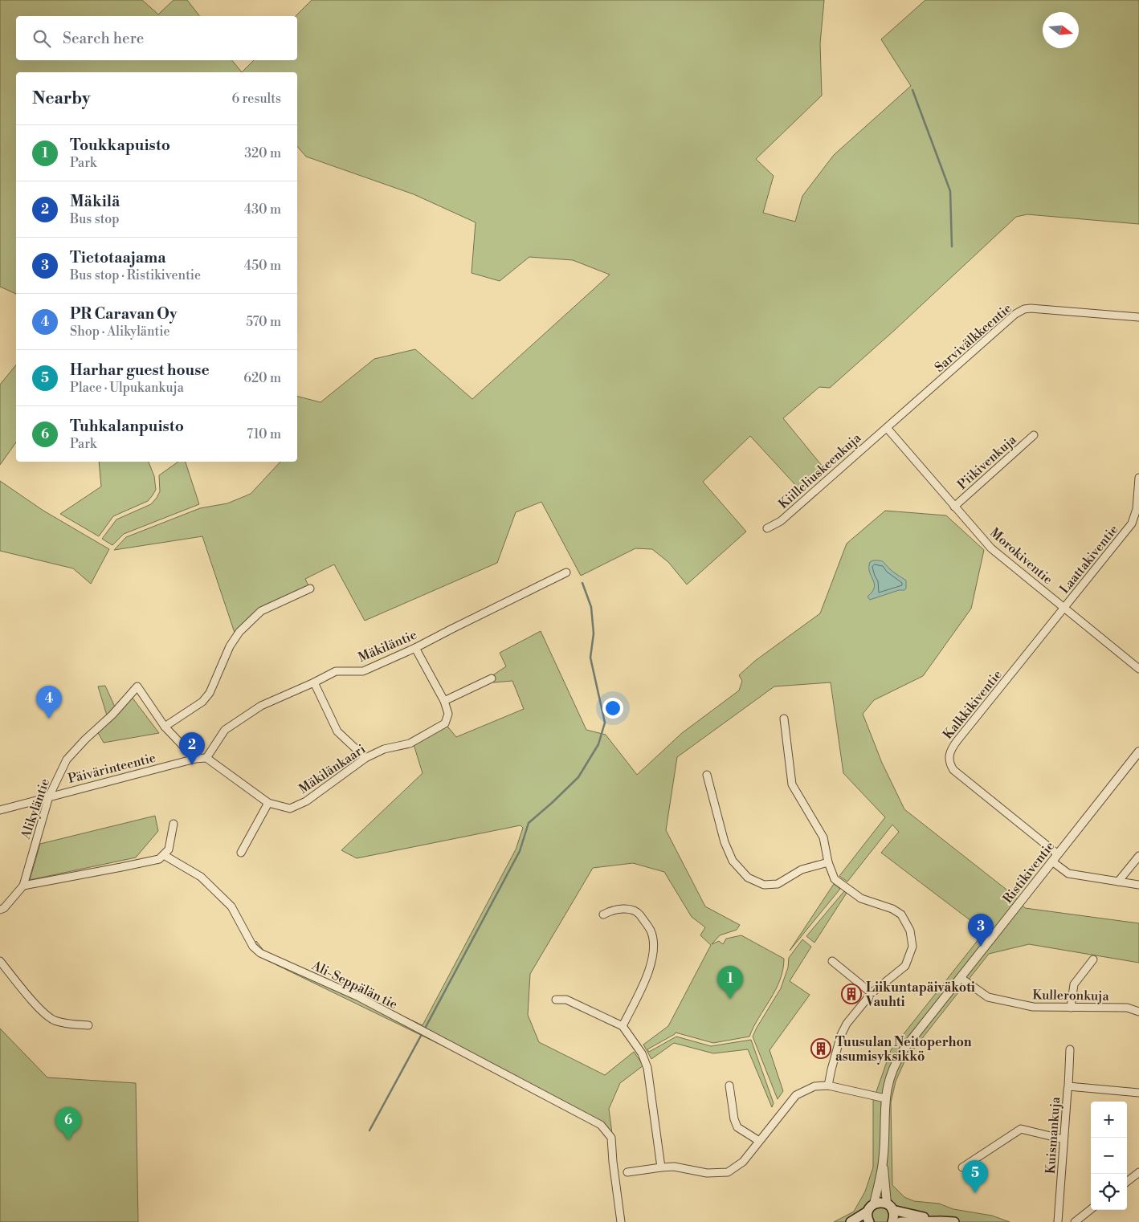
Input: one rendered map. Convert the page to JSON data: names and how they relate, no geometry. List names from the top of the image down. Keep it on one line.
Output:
{"streets":{"street":["Sarvivälkkeentie","Piikivenkuja","Kiilleliuskeenkuja","Morokiventie","Laattakiventie","Mäkiläntie","Kalkkikiventie","Päivärinteentie","Mäkilänkaari","Alikyläntie","Ristikiventie","Ali-Seppälän tie","Kulleronkuja","Kuismankuja"]},"crossings":[["Sarvivälkkeentie","Kiilleliuskeenkuja"],["Sarvivälkkeentie","Morokiventie"],["Piikivenkuja","Morokiventie"],["Kiilleliuskeenkuja","Morokiventie"],["Morokiventie","Laattakiventie"],["Morokiventie","Kalkkikiventie"],["Laattakiventie","Kalkkikiventie"],["Mäkiläntie","Päivärinteentie"],["Mäkiläntie","Mäkilänkaari"],["Kalkkikiventie","Ristikiventie"],["Päivärinteentie","Mäkilänkaari"],["Päivärinteentie","Alikyläntie"],["Ristikiventie","Kulleronkuja"]],"places":{"building":["Liikuntapäiväkoti Vauhti","Tuusulan Neitoperhon asumisyksikkö"]},"north":"right","page":{"search":"Search here","heading":["Nearby","6 results"],"list":[{"mark":"1","name":"Toukkapuisto","note":"Park","value":"320 m"},{"mark":"2","name":"Mäkilä","note":"Bus stop","value":"430 m"},{"mark":"3","name":"Tietotaajama","note":"Bus stop · Ristikiventie","value":"450 m"},{"mark":"4","name":"PR Caravan Oy","note":"Shop · Alikyläntie","value":"570 m"},{"mark":"5","name":"Harhar guest house","note":"Place · Ulpukankuja","value":"620 m"},{"mark":"6","name":"Tuhkalanpuisto","note":"Park","value":"710 m"}],"pins":["4","2","3","1","6","5"],"map_buttons":["+","−"]}}
